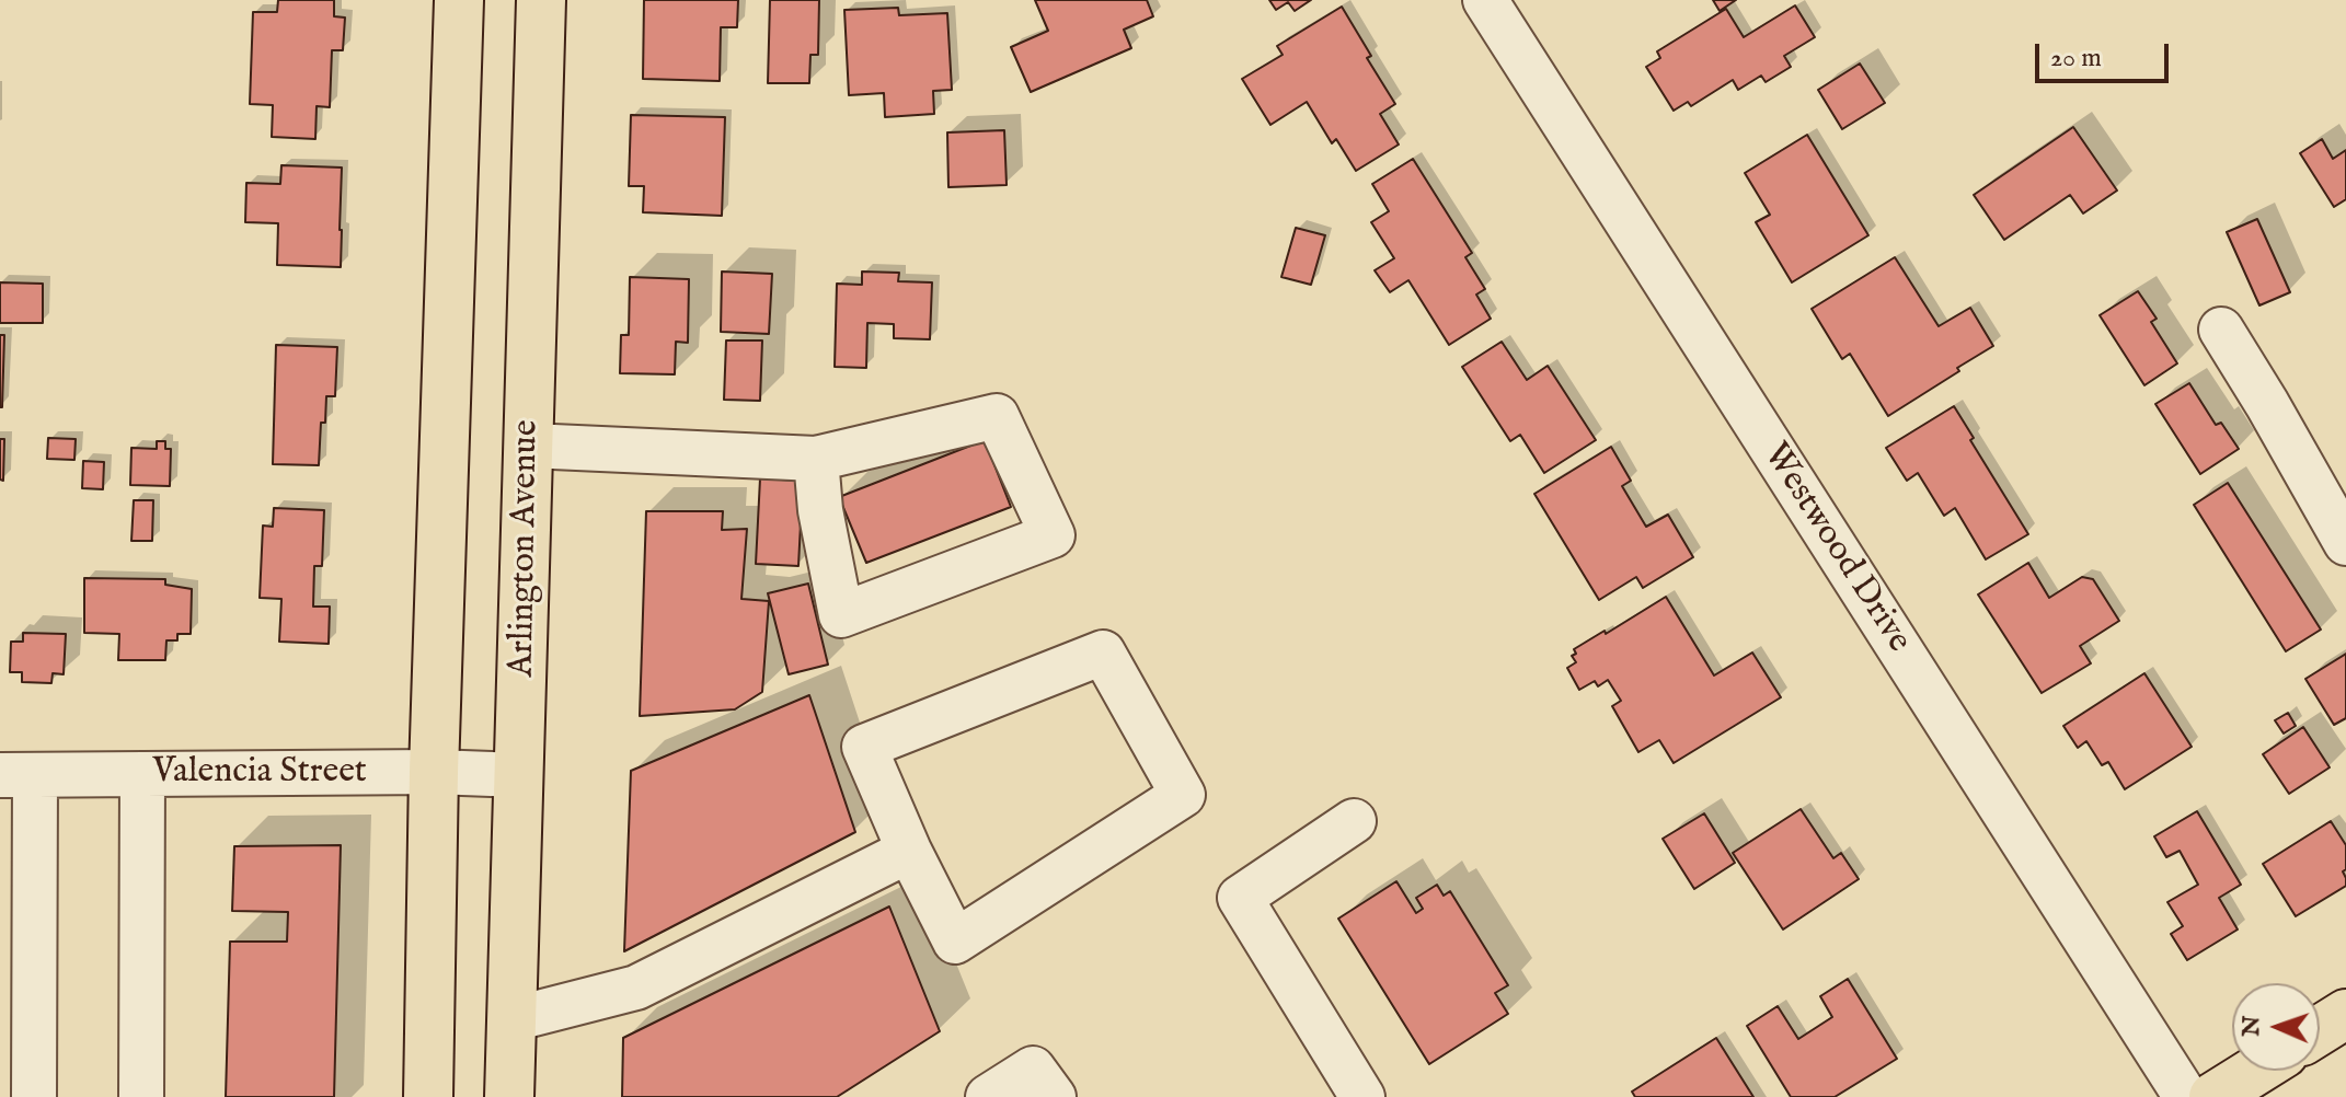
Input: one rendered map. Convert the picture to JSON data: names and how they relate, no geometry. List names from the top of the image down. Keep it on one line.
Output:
{"streets":{"main road":["Arlington Avenue"],"street":["Westwood Drive","Valencia Street"]},"crossings":[["Arlington Avenue","Valencia Street"]],"scale_bar":"20 m","north":"left"}
